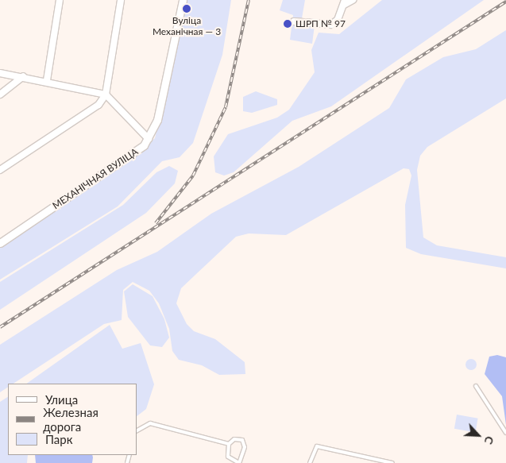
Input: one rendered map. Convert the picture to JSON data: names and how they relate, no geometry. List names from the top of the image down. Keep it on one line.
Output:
{"streets":{"street":["МЕХАНІЧНАЯ ВУЛІЦА"]},"places":["Вуліца Механічная — 3","ШРП № 97"],"legend":["Улица","Железная дорога","Парк"],"north":"bottom right"}
